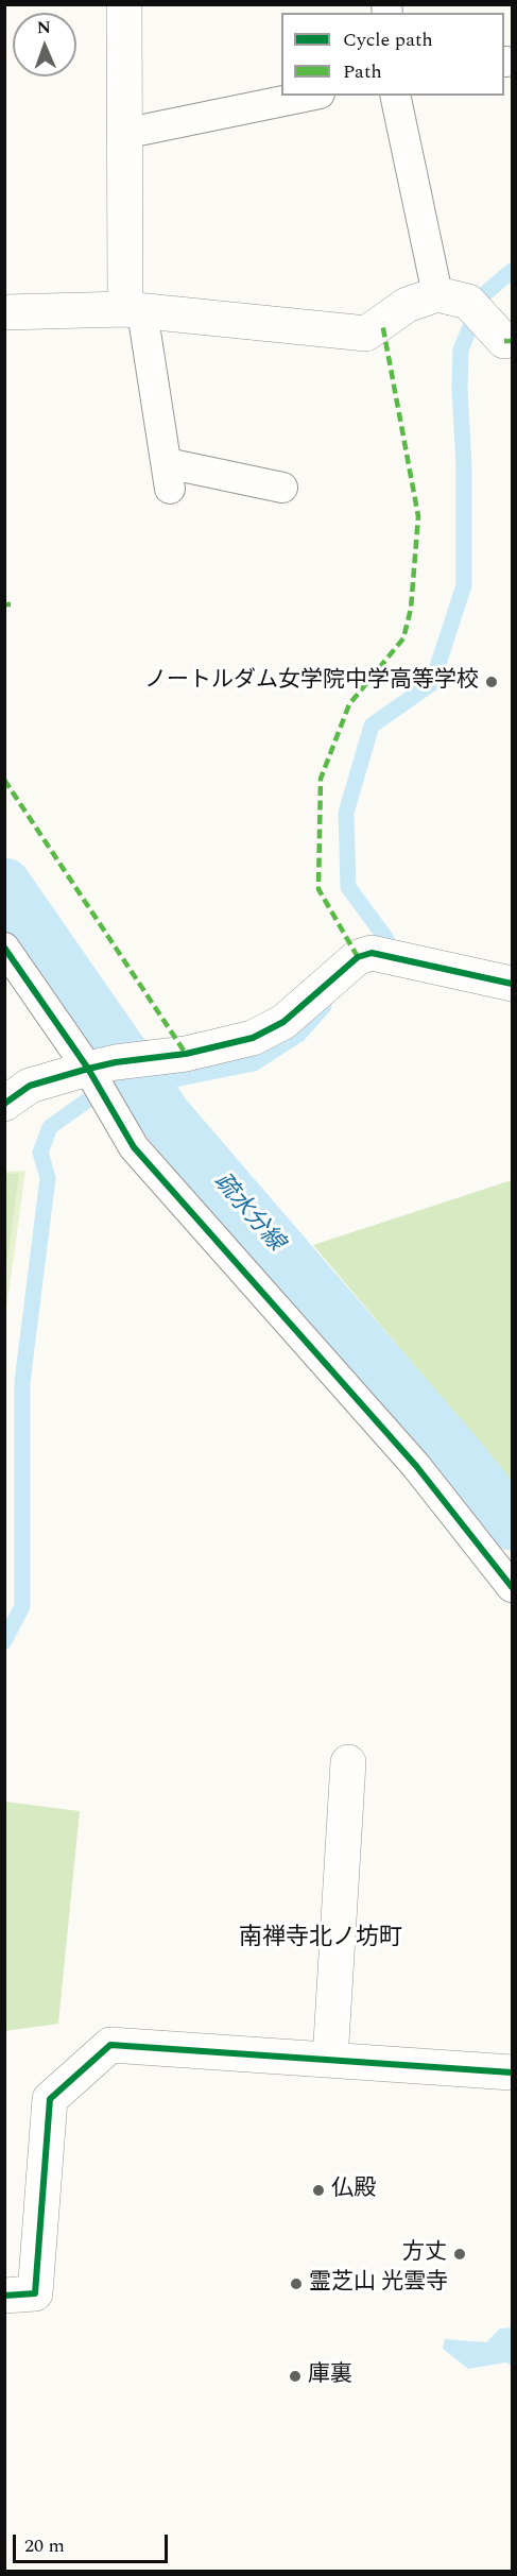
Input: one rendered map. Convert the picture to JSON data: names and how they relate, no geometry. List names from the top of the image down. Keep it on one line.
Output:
{"districts":["南禅寺北ノ坊町"],"water":["疏水分線"],"places":["ノートルダム女学院中学高等学校","仏殿","方丈","霊芝山 光雲寺","庫裏"],"legend":["Cycle path","Path"],"scale_bar":"20 m","north":"top"}
